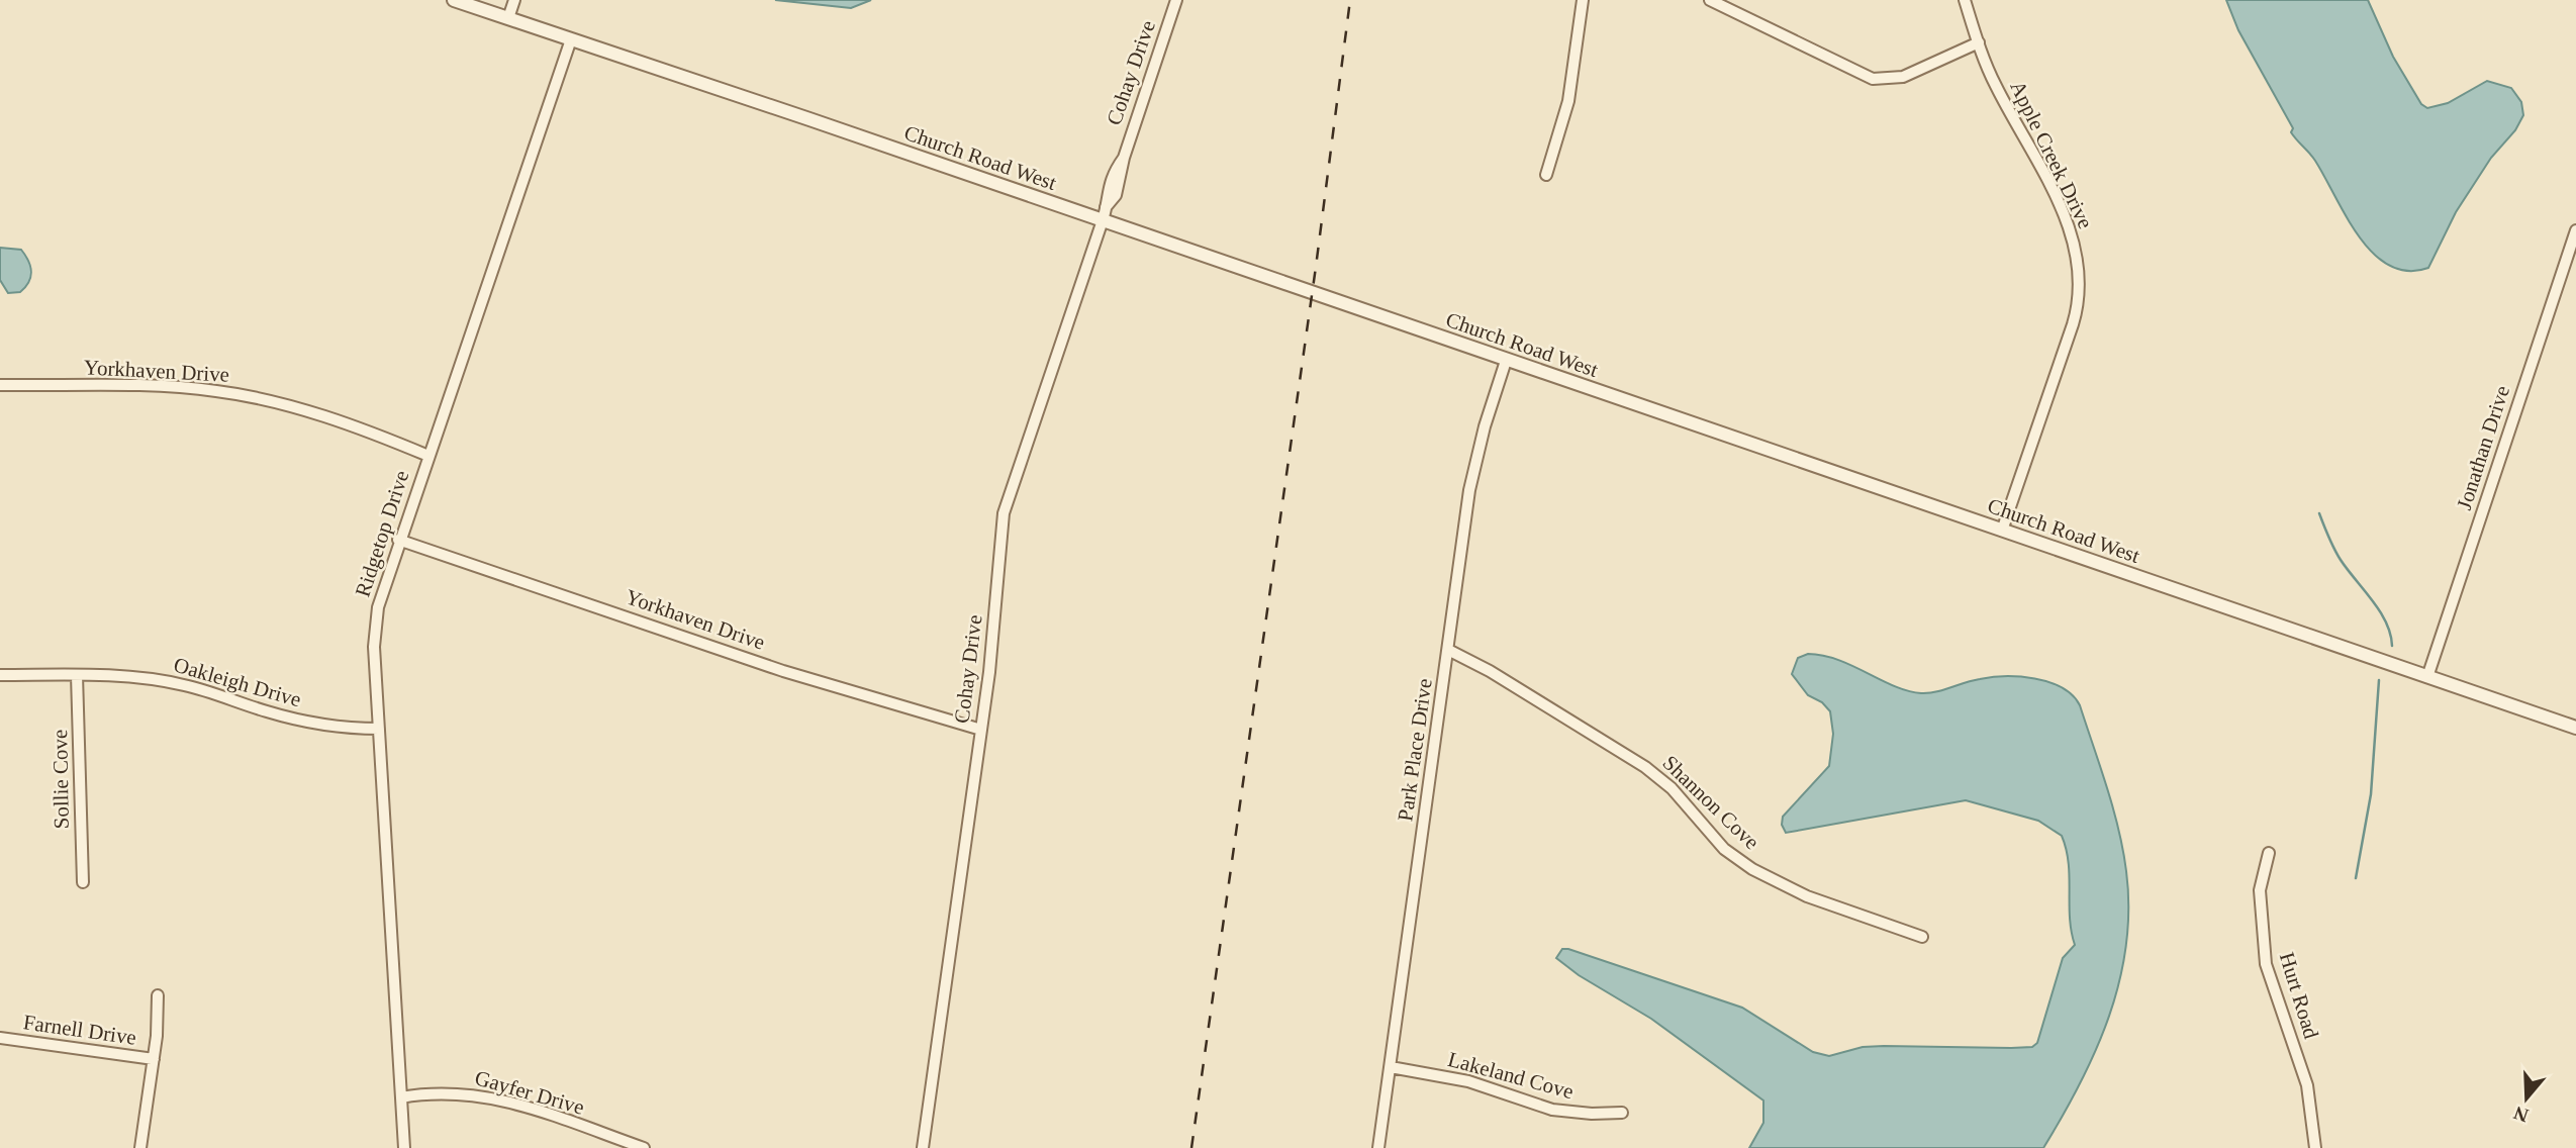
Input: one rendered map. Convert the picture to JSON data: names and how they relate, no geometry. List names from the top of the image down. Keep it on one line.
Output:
{"streets":{"street":["Cohay Drive","Apple Creek Drive","Church Road West","Yorkhaven Drive","Jonathan Drive","Ridgetop Drive","Oakleigh Drive","Park Place Drive","Sollie Cove","Shannon Cove","Hurt Road","Farnell Drive","Lakeland Cove","Gayfer Drive"]},"crossings":[["Cohay Drive","Church Road West"],["Cohay Drive","Yorkhaven Drive"],["Apple Creek Drive","Church Road West"],["Church Road West","Jonathan Drive"],["Church Road West","Ridgetop Drive"],["Church Road West","Park Place Drive"],["Yorkhaven Drive","Ridgetop Drive"],["Ridgetop Drive","Oakleigh Drive"],["Ridgetop Drive","Gayfer Drive"],["Oakleigh Drive","Sollie Cove"],["Park Place Drive","Shannon Cove"],["Park Place Drive","Lakeland Cove"]],"north":"bottom"}
